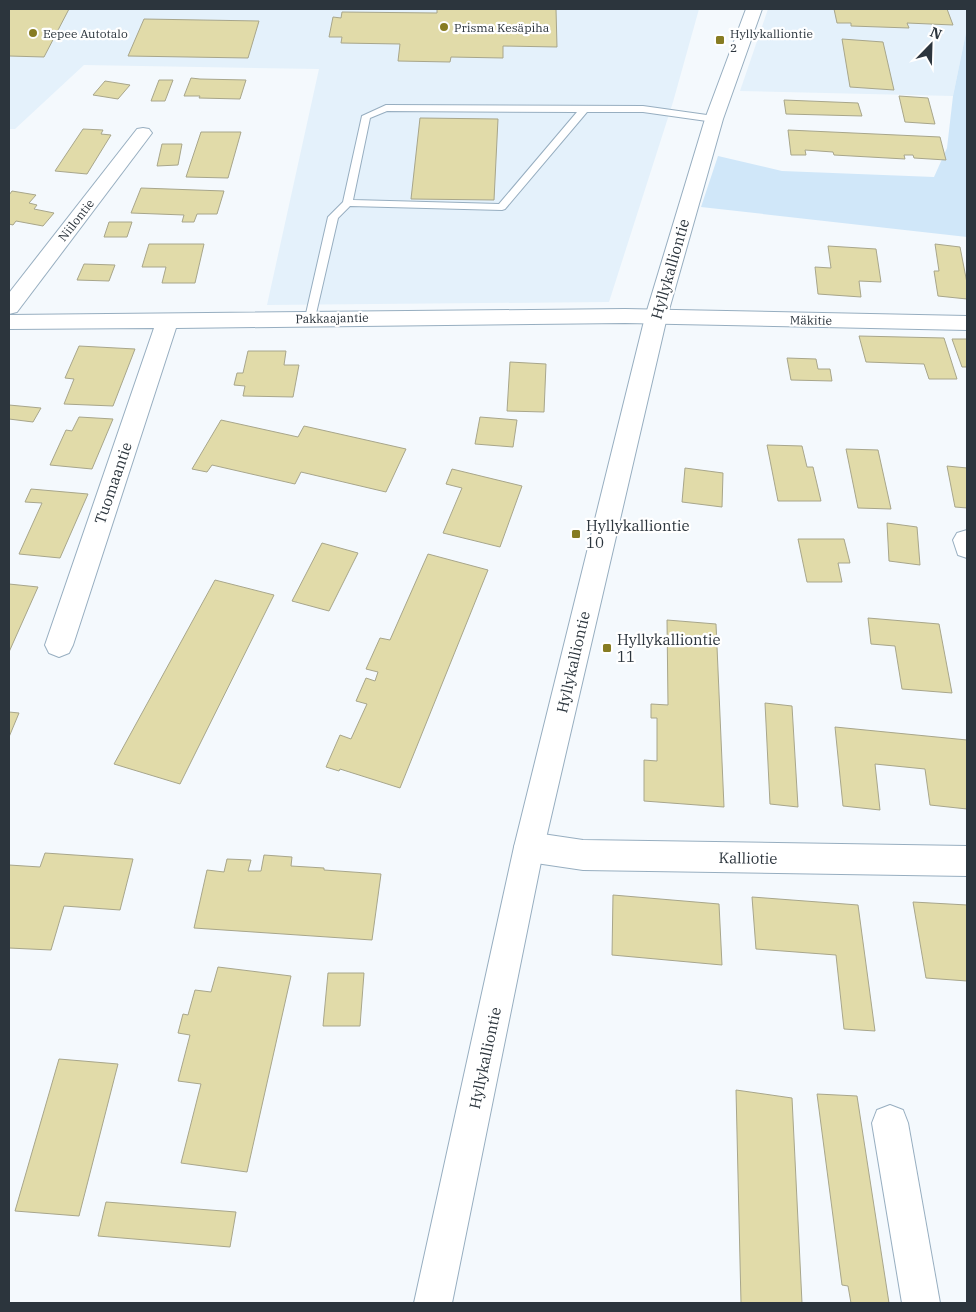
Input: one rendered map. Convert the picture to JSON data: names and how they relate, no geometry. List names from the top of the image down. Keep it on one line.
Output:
{"streets":{"street":["Niilontie","Hyllykalliontie","Pakkaajantie","Mäkitie","Tuomaantie","Kalliotie"]},"crossings":[["Hyllykalliontie","Pakkaajantie"],["Hyllykalliontie","Mäkitie"],["Hyllykalliontie","Kalliotie"],["Pakkaajantie","Mäkitie"],["Pakkaajantie","Tuomaantie"]],"places":{"other":["Prisma Kesäpiha","Eepee Autotalo"],"transit":["Hyllykalliontie 2","Hyllykalliontie 10","Hyllykalliontie 11"]},"north":"top right"}
